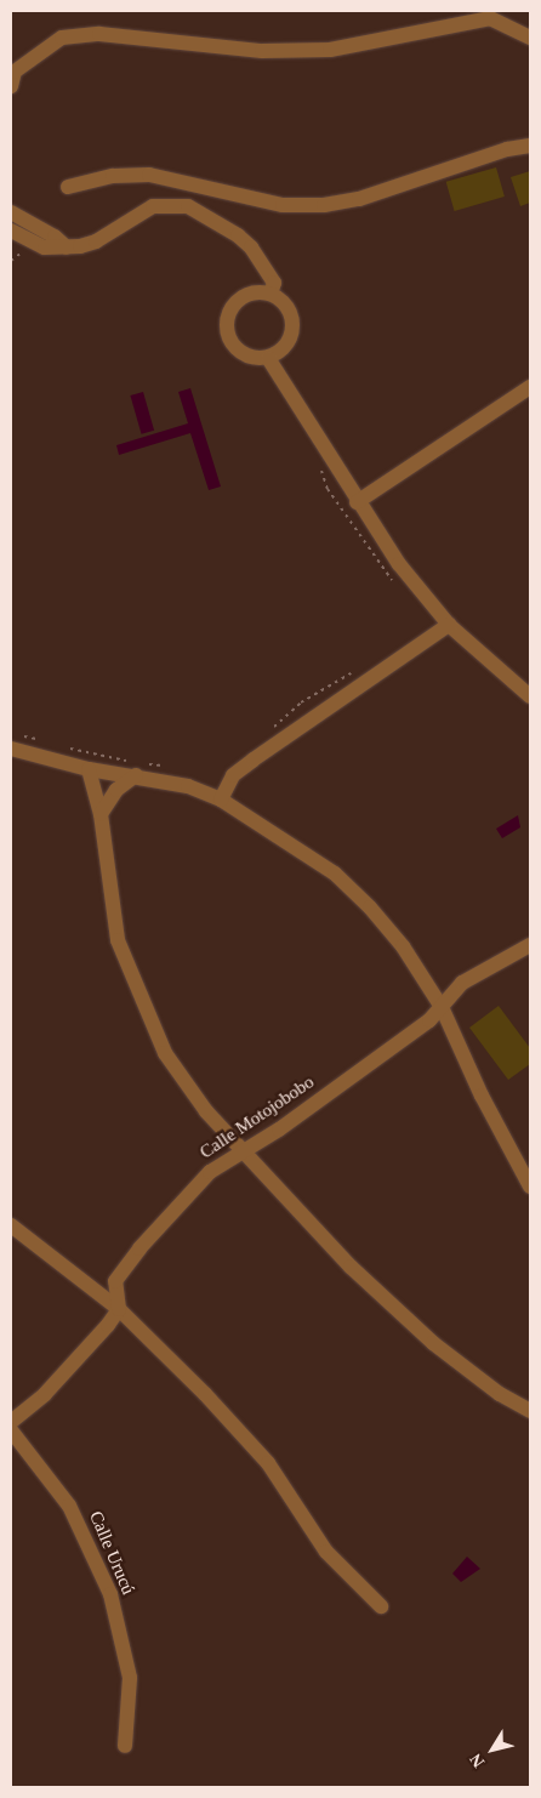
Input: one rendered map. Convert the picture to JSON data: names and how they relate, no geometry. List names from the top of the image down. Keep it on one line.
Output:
{"streets":{"street":["Calle Motojobobo","Calle Urucú"]},"north":"bottom left"}
